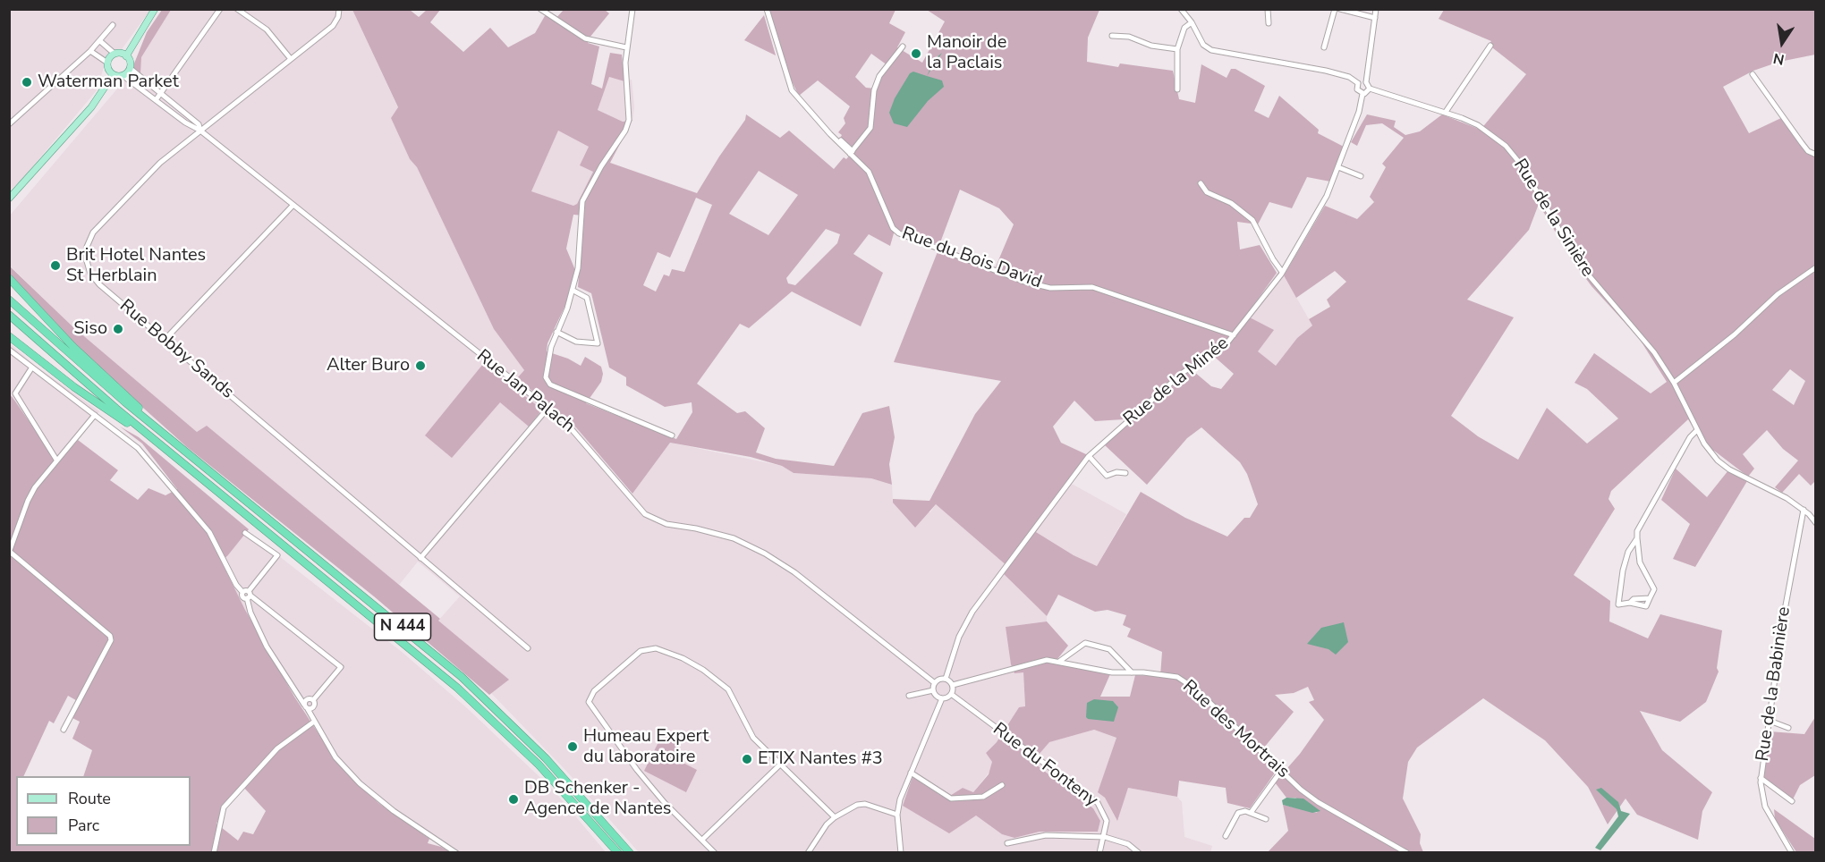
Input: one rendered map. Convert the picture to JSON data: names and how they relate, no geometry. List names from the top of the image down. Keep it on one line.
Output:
{"streets":{"highway":["N 444"],"street":["Rue de la Sinière","Rue du Bois David","Rue Bobby Sands","Rue de la Minée","Rue Jan Palach","Rue de la Babinière","Rue des Mortrais","Rue du Fonteny"]},"crossings":[["Rue de la Sinière","Rue de la Babinière"],["Rue du Bois David","Rue de la Minée"],["Rue Bobby Sands","Rue Jan Palach"],["Rue de la Minée","Rue Jan Palach"],["Rue de la Minée","Rue des Mortrais"],["Rue de la Minée","Rue du Fonteny"],["Rue Jan Palach","Rue des Mortrais"],["Rue Jan Palach","Rue du Fonteny"],["Rue des Mortrais","Rue du Fonteny"]],"places":["Manoir de la Paclais","Waterman Parket","Brit Hotel Nantes St Herblain","Siso","Alter Buro","Humeau Expert du laboratoire","ETIX Nantes #3","DB Schenker - Agence de Nantes"],"legend":["Route","Parc"],"north":"bottom"}
